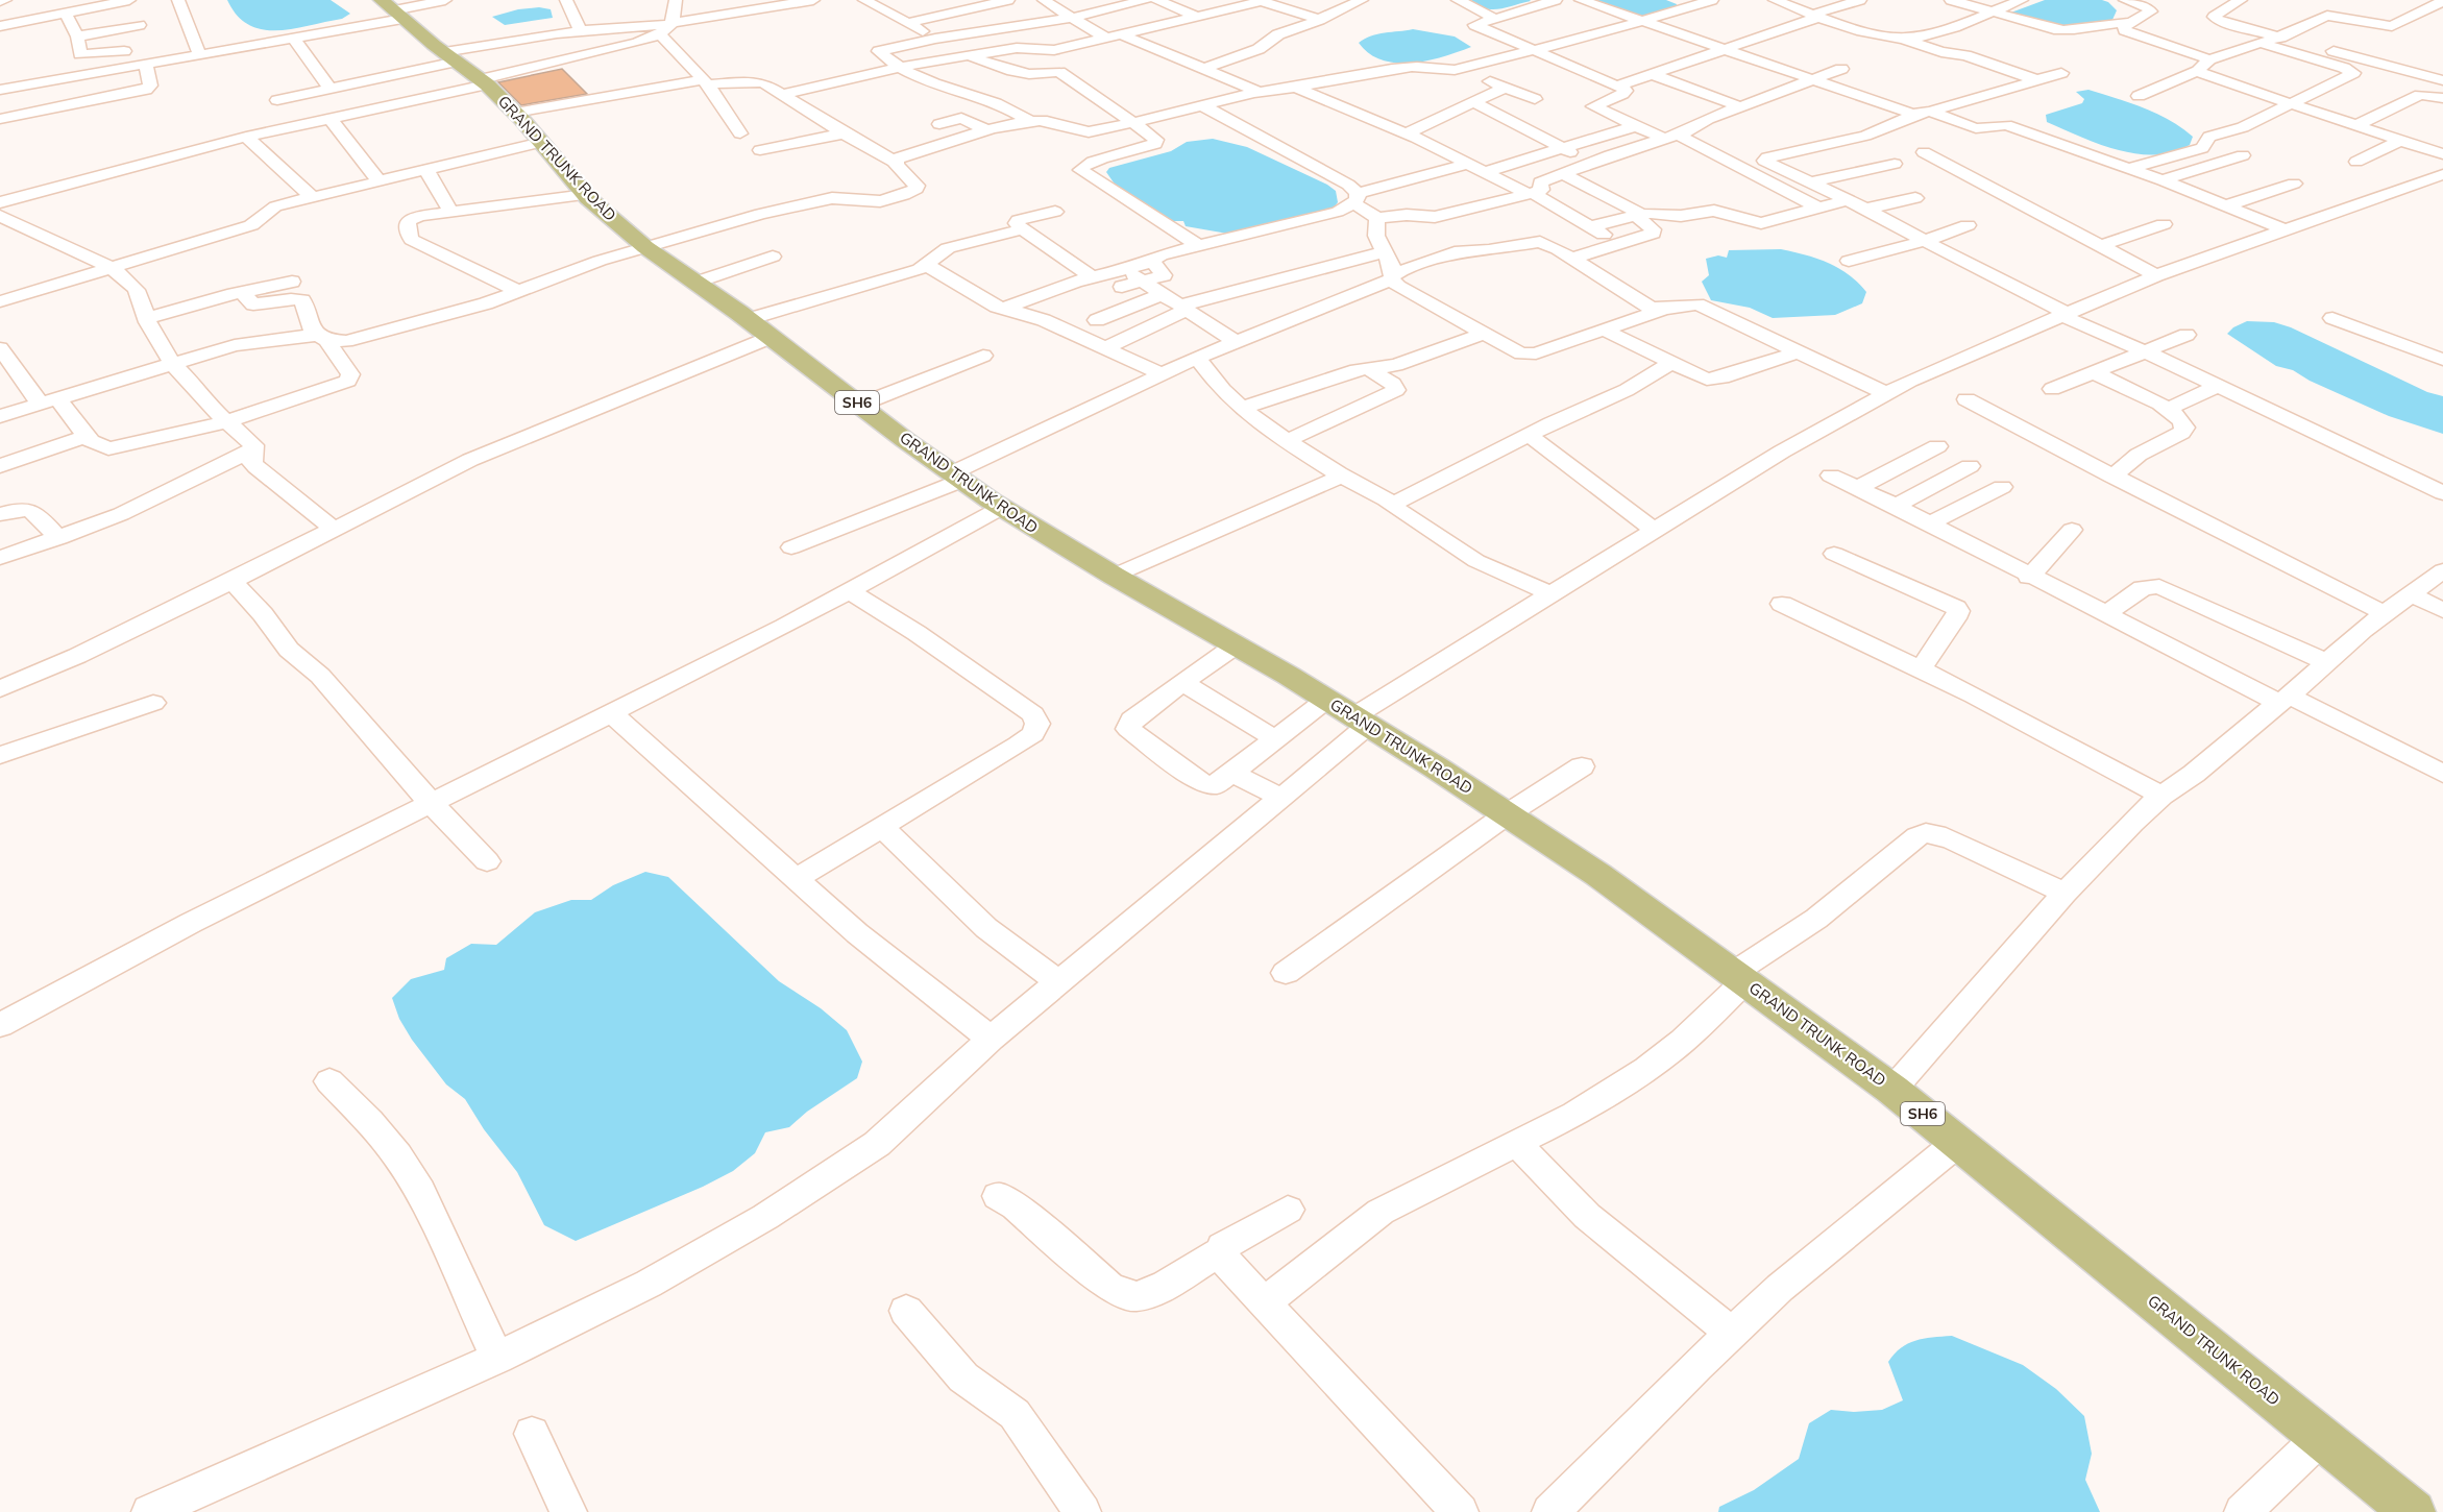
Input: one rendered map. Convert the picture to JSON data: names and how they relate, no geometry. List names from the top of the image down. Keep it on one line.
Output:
{"streets":{"main road":["GRAND TRUNK ROAD","SH6"]}}
